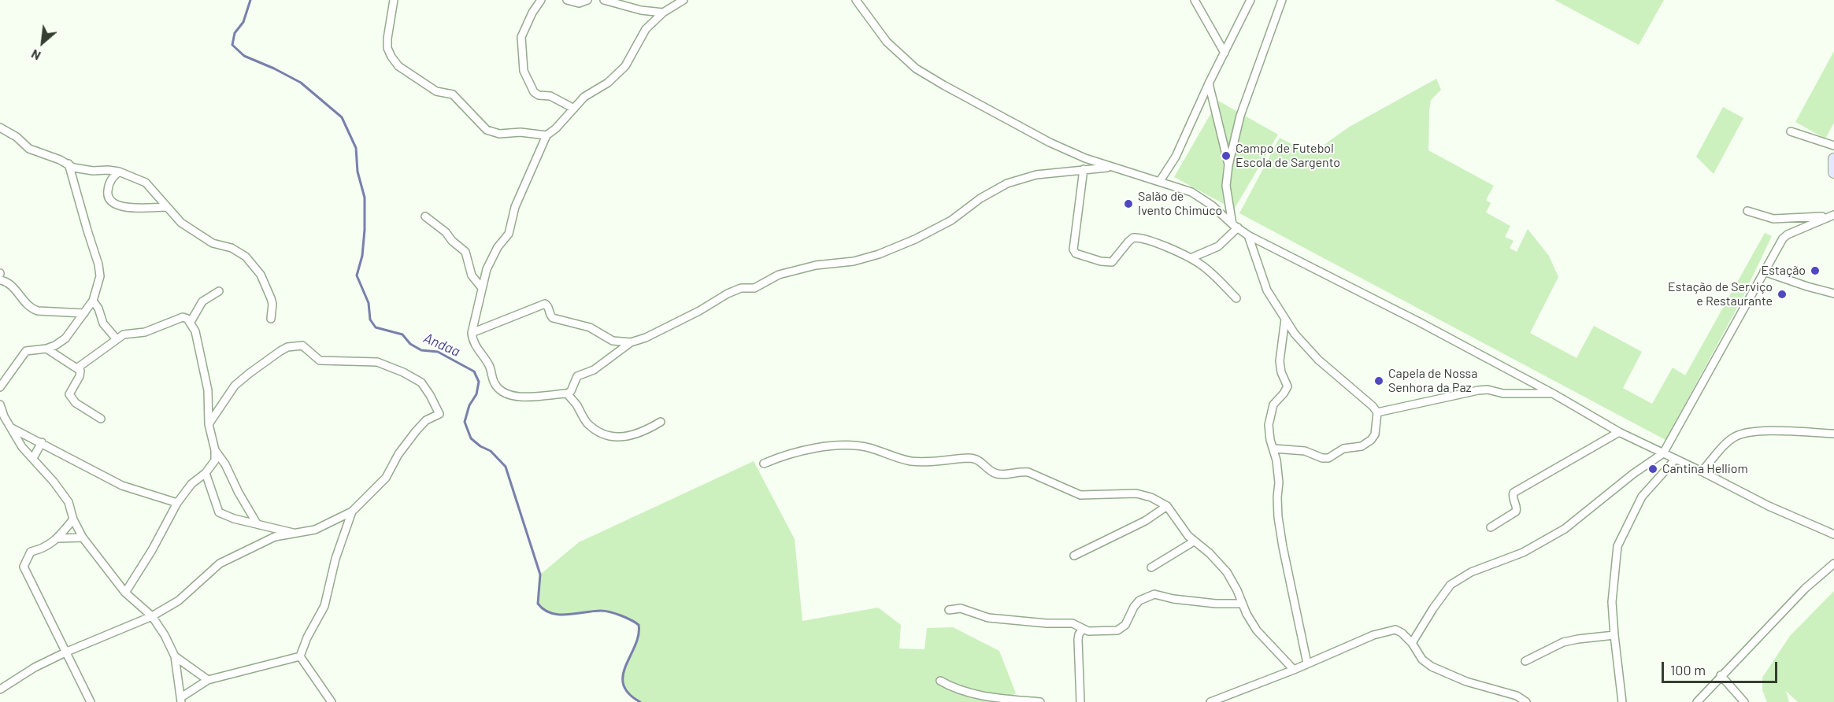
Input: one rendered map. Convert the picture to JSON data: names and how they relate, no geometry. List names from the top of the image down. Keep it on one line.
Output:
{"water":["Andaa"],"places":["Campo de Futebol Escola de Sargento","Salão de Ivento Chimuco","Estação","Estação de Serviço e Restaurante","Capela de Nossa Senhora da Paz","Cantina Helliom"],"scale_bar":"100 m","north":"bottom left"}
